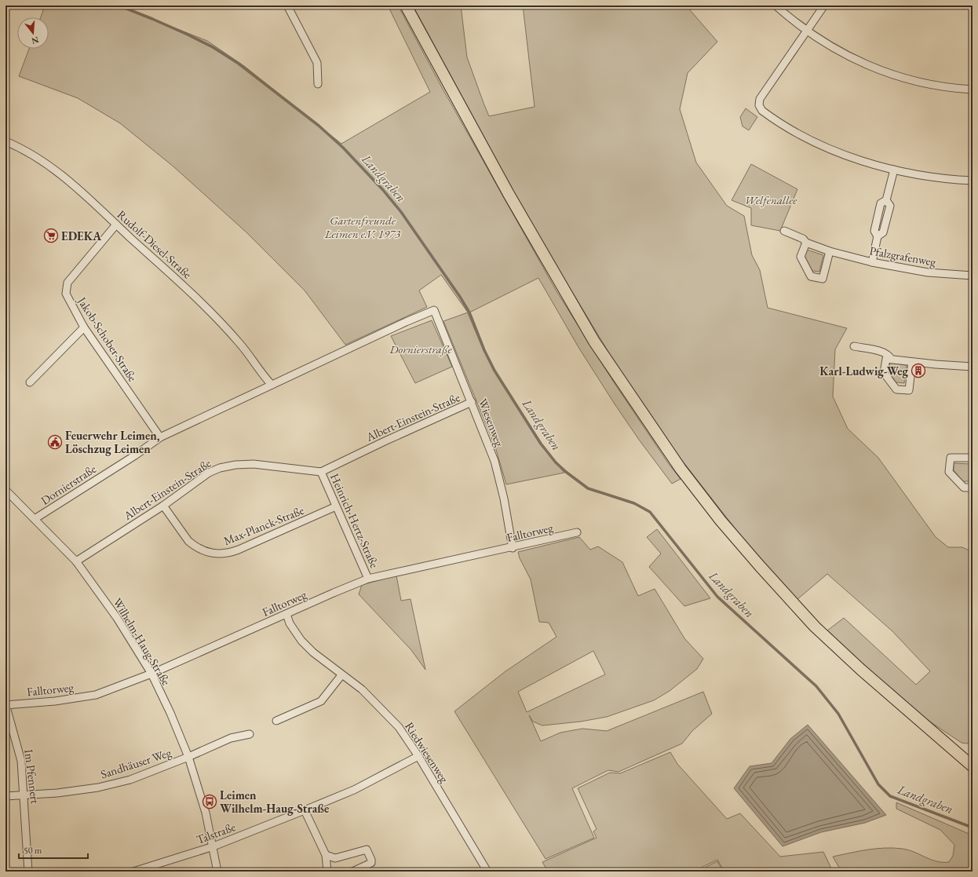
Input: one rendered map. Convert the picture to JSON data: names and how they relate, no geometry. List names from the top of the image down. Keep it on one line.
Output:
{"streets":{"street":["Rudolf-Diesel-Straße","Pfalzgrafenweg","Jakob-Schober-Straße","Albert-Einstein-Straße","Wiesenweg","Dornierstraße","Heinrich-Hertz-Straße","Max-Planck-Straße","Falltorweg","Wilhelm-Haug-Straße","Riedwiesenweg","Sandhäuser Weg","Im Pfennert","Talstraße"]},"crossings":[["Rudolf-Diesel-Straße","Jakob-Schober-Straße"],["Rudolf-Diesel-Straße","Dornierstraße"],["Jakob-Schober-Straße","Dornierstraße"],["Albert-Einstein-Straße","Wiesenweg"],["Albert-Einstein-Straße","Heinrich-Hertz-Straße"],["Albert-Einstein-Straße","Max-Planck-Straße"],["Albert-Einstein-Straße","Wilhelm-Haug-Straße"],["Wiesenweg","Dornierstraße"],["Wiesenweg","Falltorweg"],["Dornierstraße","Wilhelm-Haug-Straße"],["Heinrich-Hertz-Straße","Max-Planck-Straße"],["Heinrich-Hertz-Straße","Falltorweg"],["Falltorweg","Wilhelm-Haug-Straße"],["Falltorweg","Riedwiesenweg"],["Falltorweg","Im Pfennert"],["Wilhelm-Haug-Straße","Sandhäuser Weg"],["Wilhelm-Haug-Straße","Talstraße"],["Riedwiesenweg","Talstraße"],["Sandhäuser Weg","Im Pfennert"]],"water":["Landgraben"],"parks":["Welfenallee","Gartenfreunde Leimen e.V. 1973","Dornierstraße"],"places":{"supermarket":["EDEKA"],"building":["Karl-Ludwig-Weg"],"public building":["Feuerwehr Leimen, Löschzug Leimen"],"bus stop":["Leimen Wilhelm-Haug-Straße"]},"scale_bar":"50 m","north":"bottom"}
